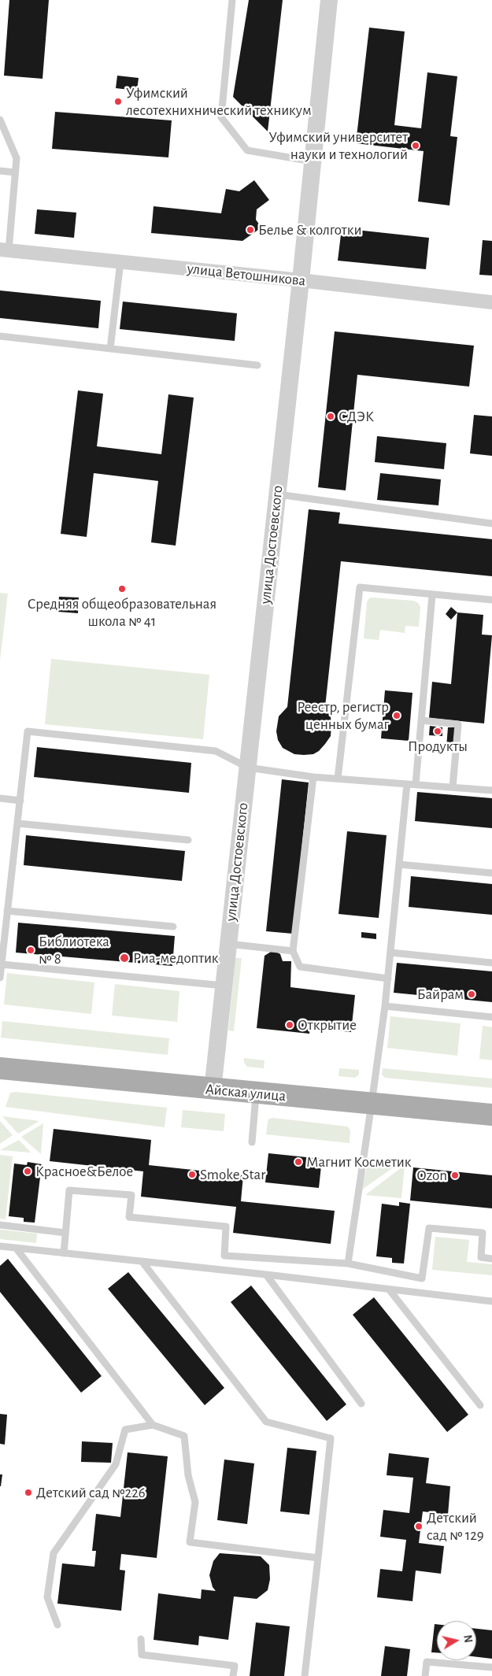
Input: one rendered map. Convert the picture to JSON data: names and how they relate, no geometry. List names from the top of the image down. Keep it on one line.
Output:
{"streets":{"main road":["Айская улица"],"street":["улица Ветошникова","улица Достоевского"]},"crossings":[["улица Ветошникова","улица Достоевского"],["улица Достоевского","Айская улица"]],"places":["Уфимский лесотехнихнический техникум","Уфимский университет науки и технологий","Белье & колготки","СДЭК","Средняя общеобразовательная школа № 41","Реестр, регистр ценных бумаг","Продукты","Библиотека № 8","Риа-медоптик","Байрам","Открытие","Магнит Косметик","Красное&Белое","Smoke Star","Ozon","Детский сад №226","Детский сад № 129"],"north":"right"}
